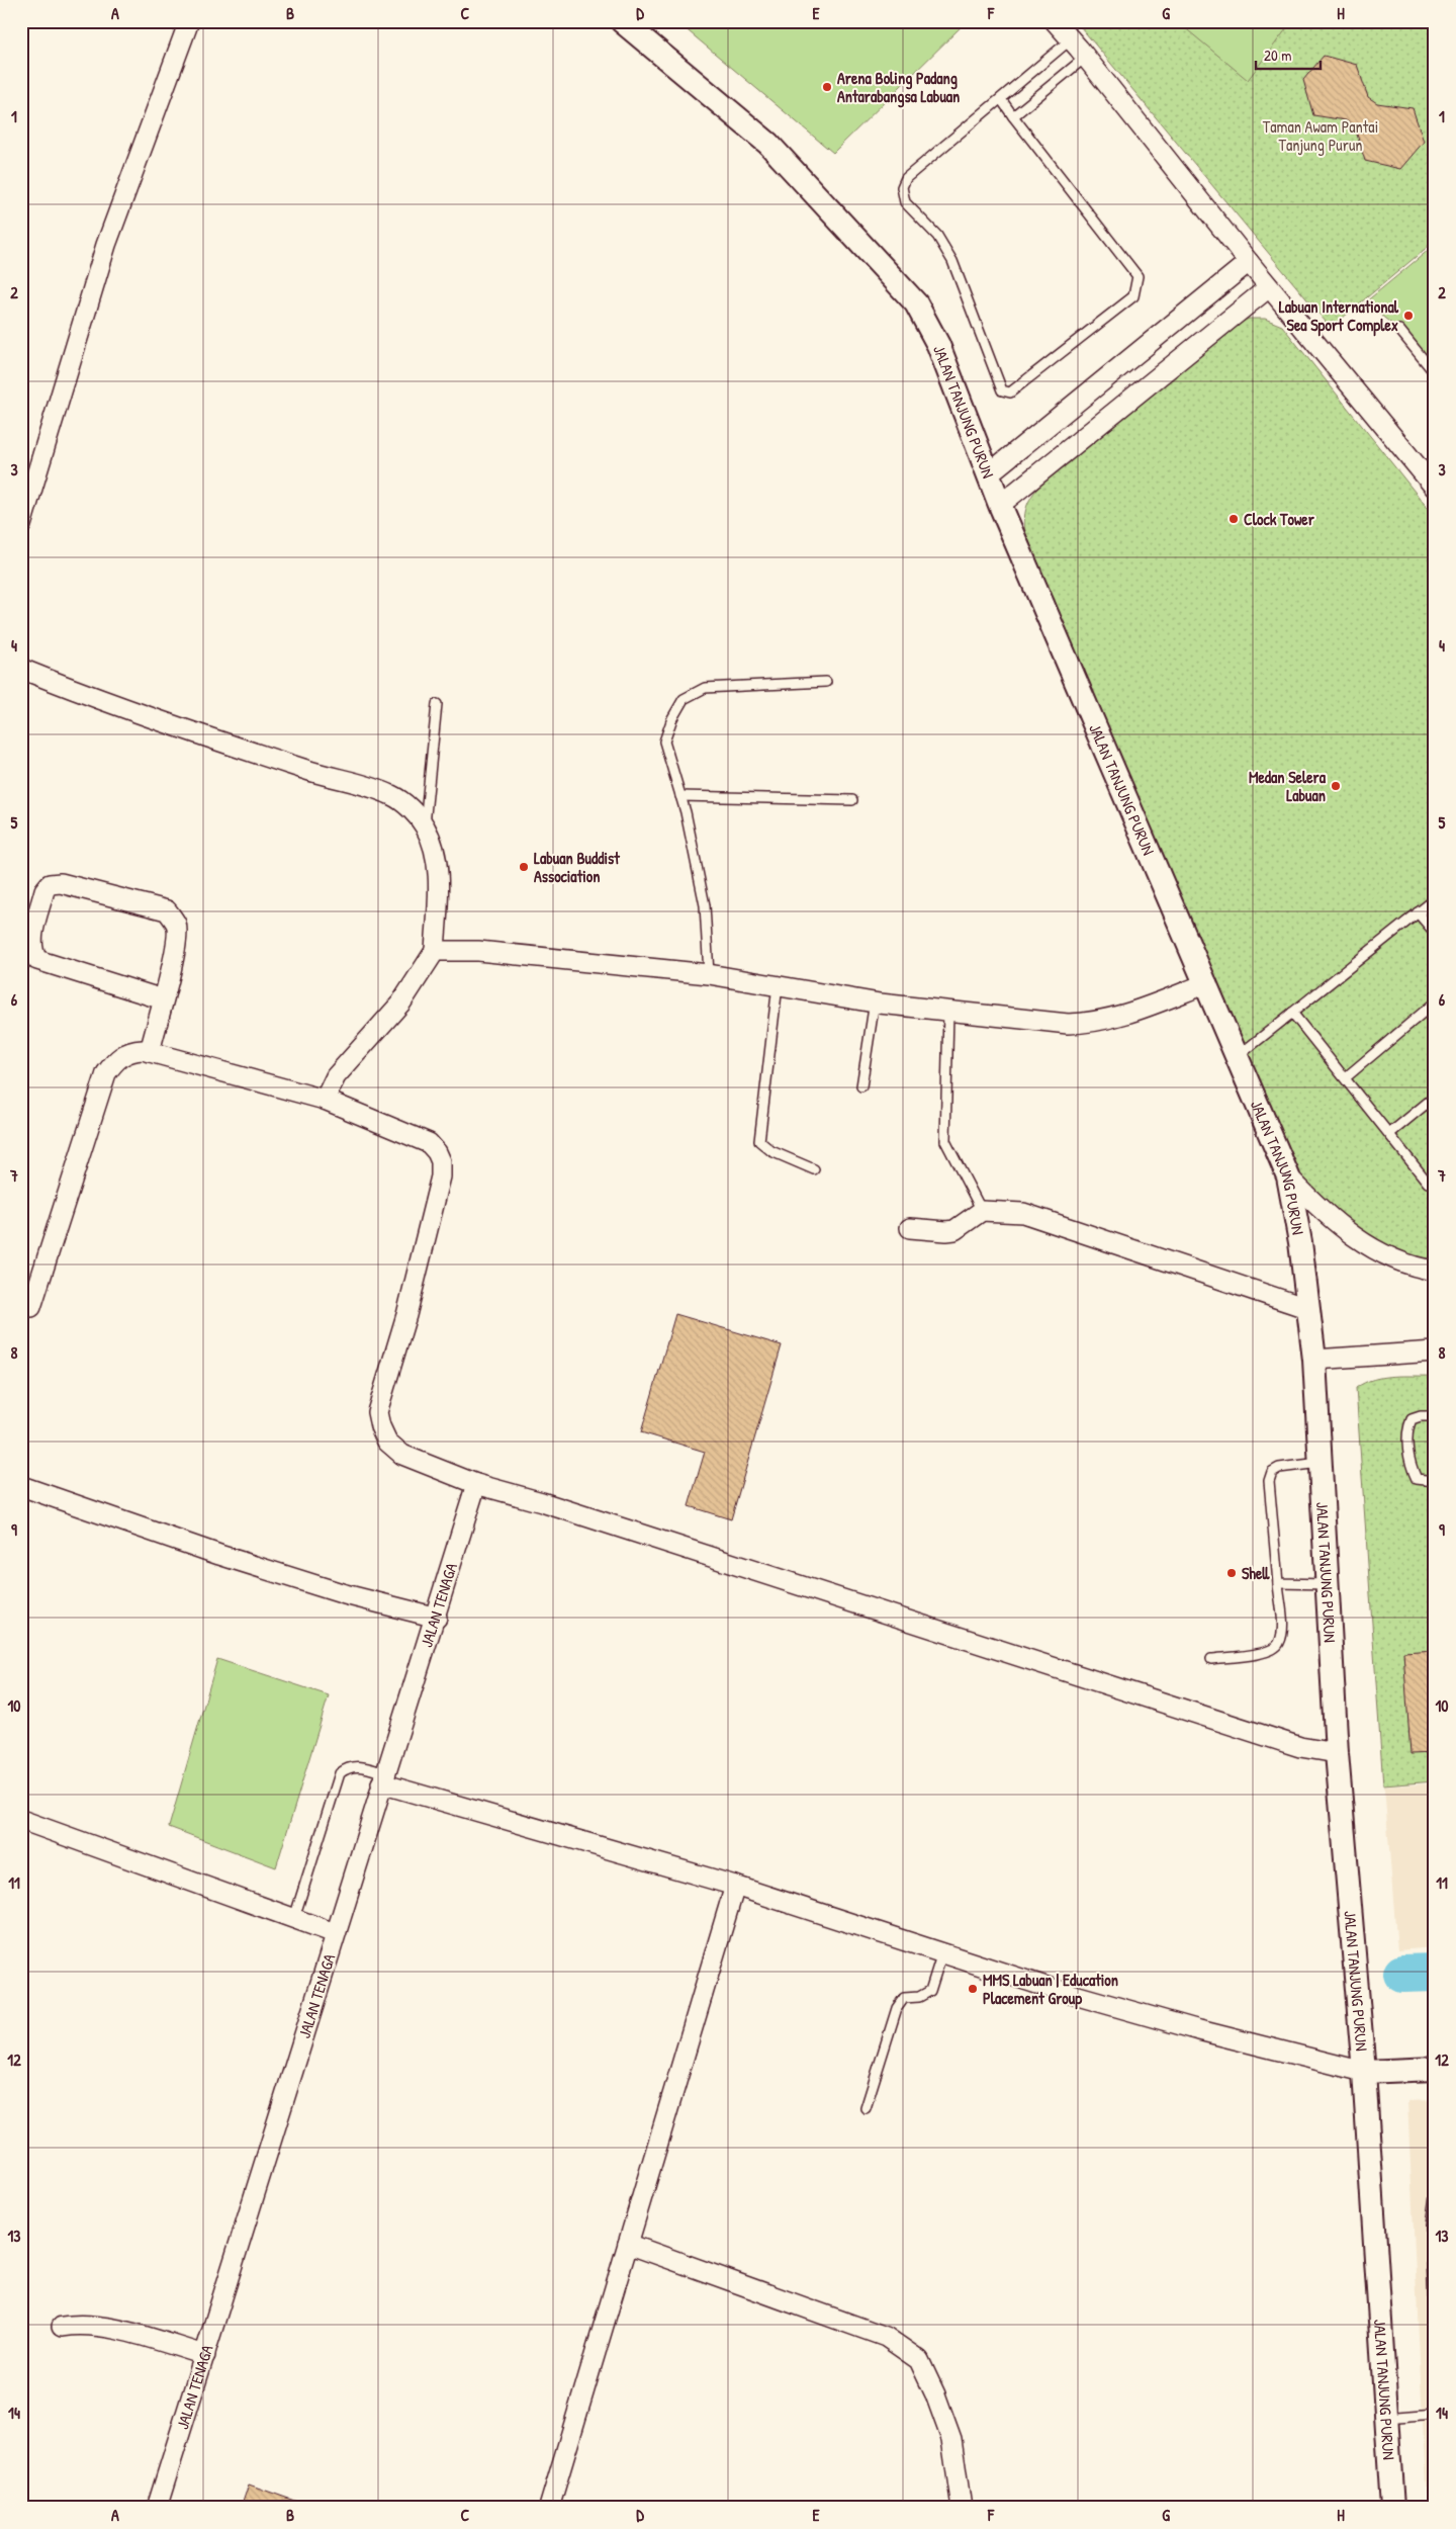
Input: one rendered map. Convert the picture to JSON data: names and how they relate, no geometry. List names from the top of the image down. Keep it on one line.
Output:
{"streets":{"street":["JALAN TANJUNG PURUN","JALAN TENAGA"]},"parks":["Taman Awam Pantai Tanjung Purun"],"places":["Arena Boling Padang Antarabangsa Labuan","Labuan International Sea Sport Complex","Clock Tower","Medan Selera Labuan","Labuan Buddist Association","Shell","MMS Labuan | Education Placement Group"],"scale_bar":"20 m","grid":{"columns":["A","B","C","D","E","F","G","H"],"rows":["1","2","3","4","5","6","7","8","9","10","11","12","13","14"]}}
